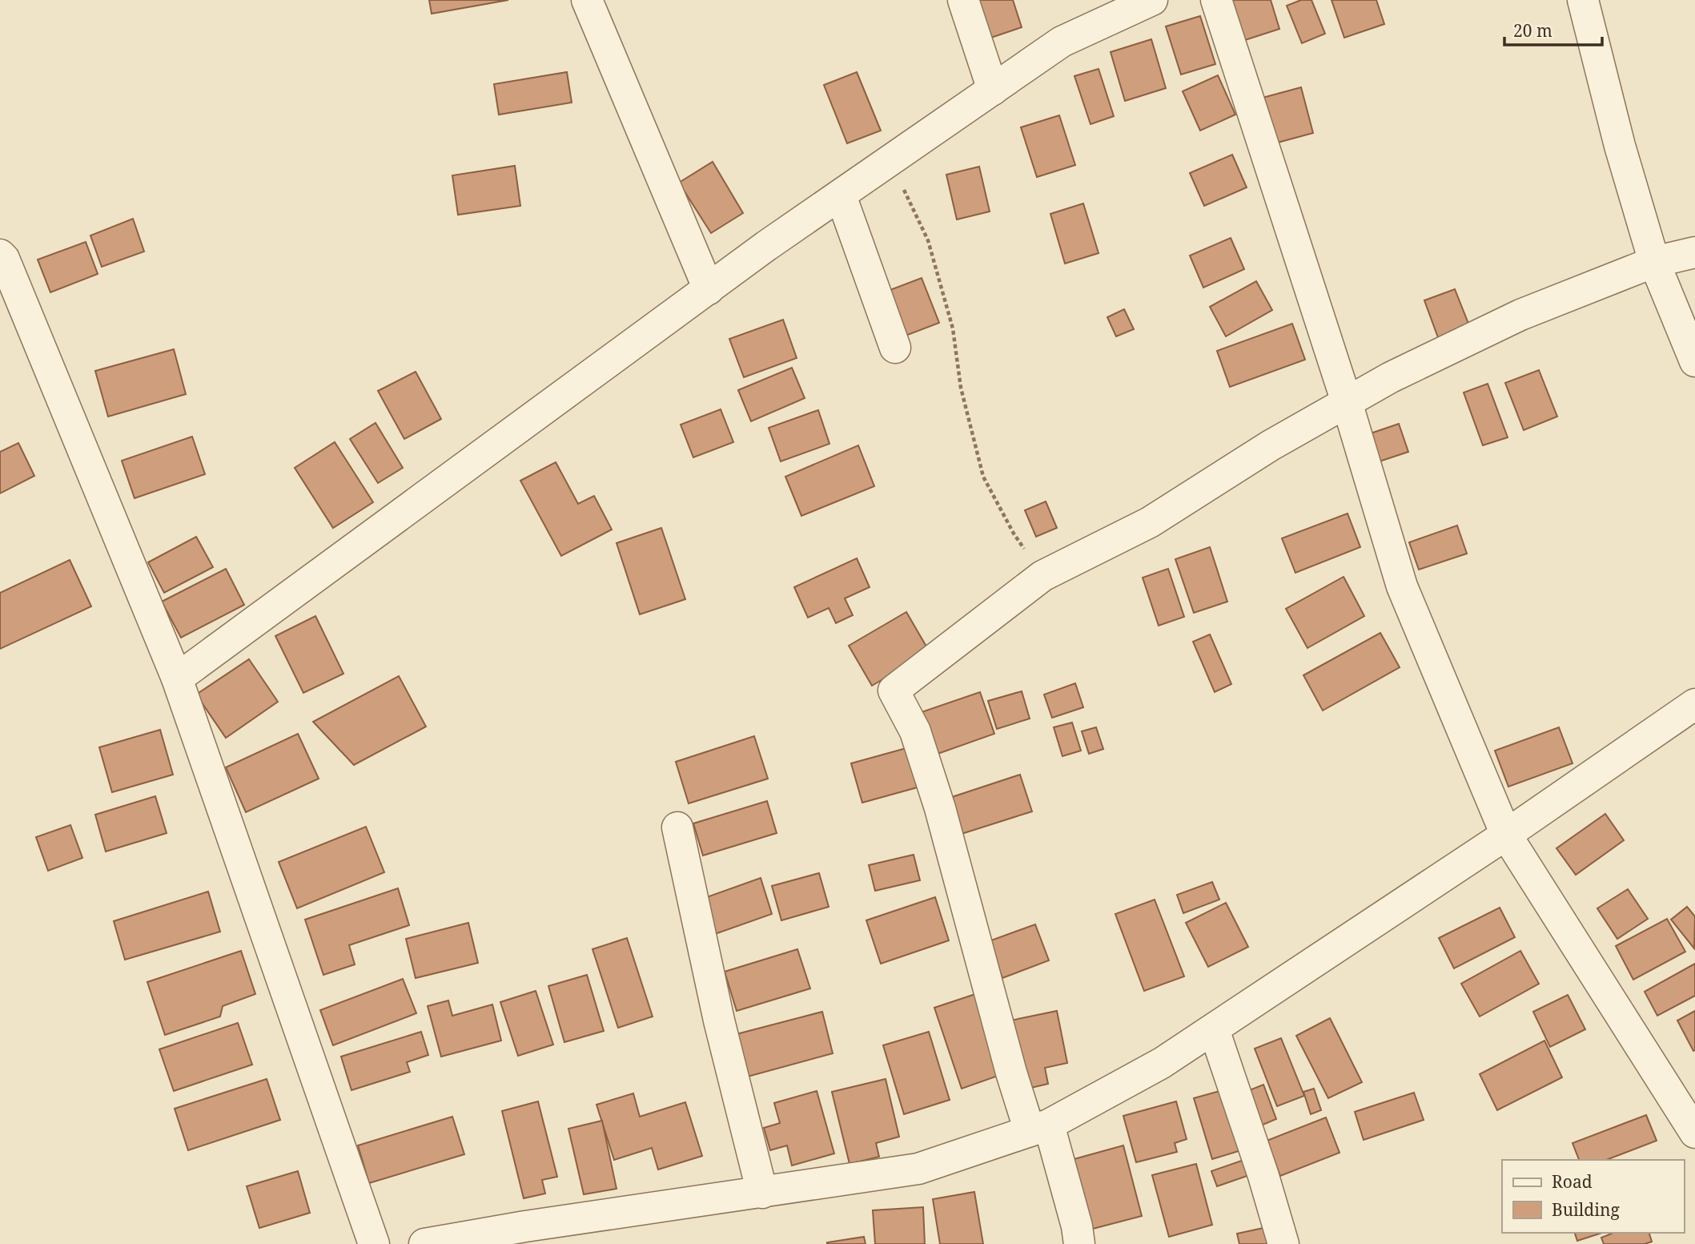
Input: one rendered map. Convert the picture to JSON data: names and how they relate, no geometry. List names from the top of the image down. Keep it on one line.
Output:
{"legend":["Road","Building"],"scale_bar":"20 m"}
